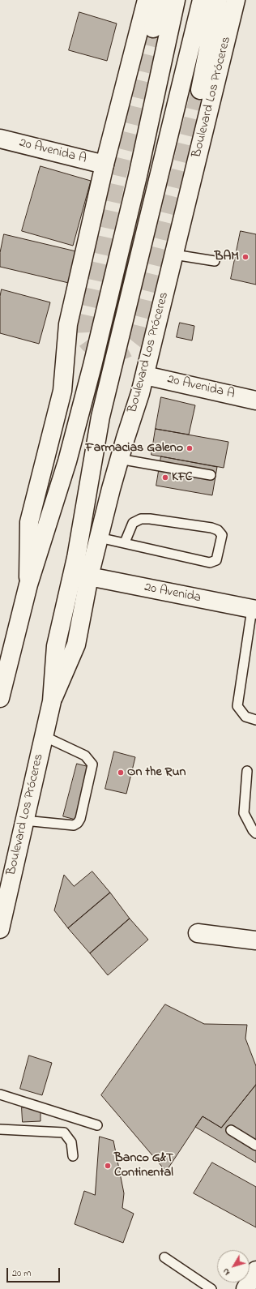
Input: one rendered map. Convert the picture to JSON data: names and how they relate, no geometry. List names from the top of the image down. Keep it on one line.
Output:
{"streets":{"main road":["Boulevard Los Próceres","20 Avenida A","20 Avenida"]},"crossings":[["Boulevard Los Próceres","20 Avenida A"],["Boulevard Los Próceres","20 Avenida"]],"places":["BAM","Farmacias Galeno","KFC","On the Run","Banco G&T Continental"],"scale_bar":"20 m","north":"bottom left"}
